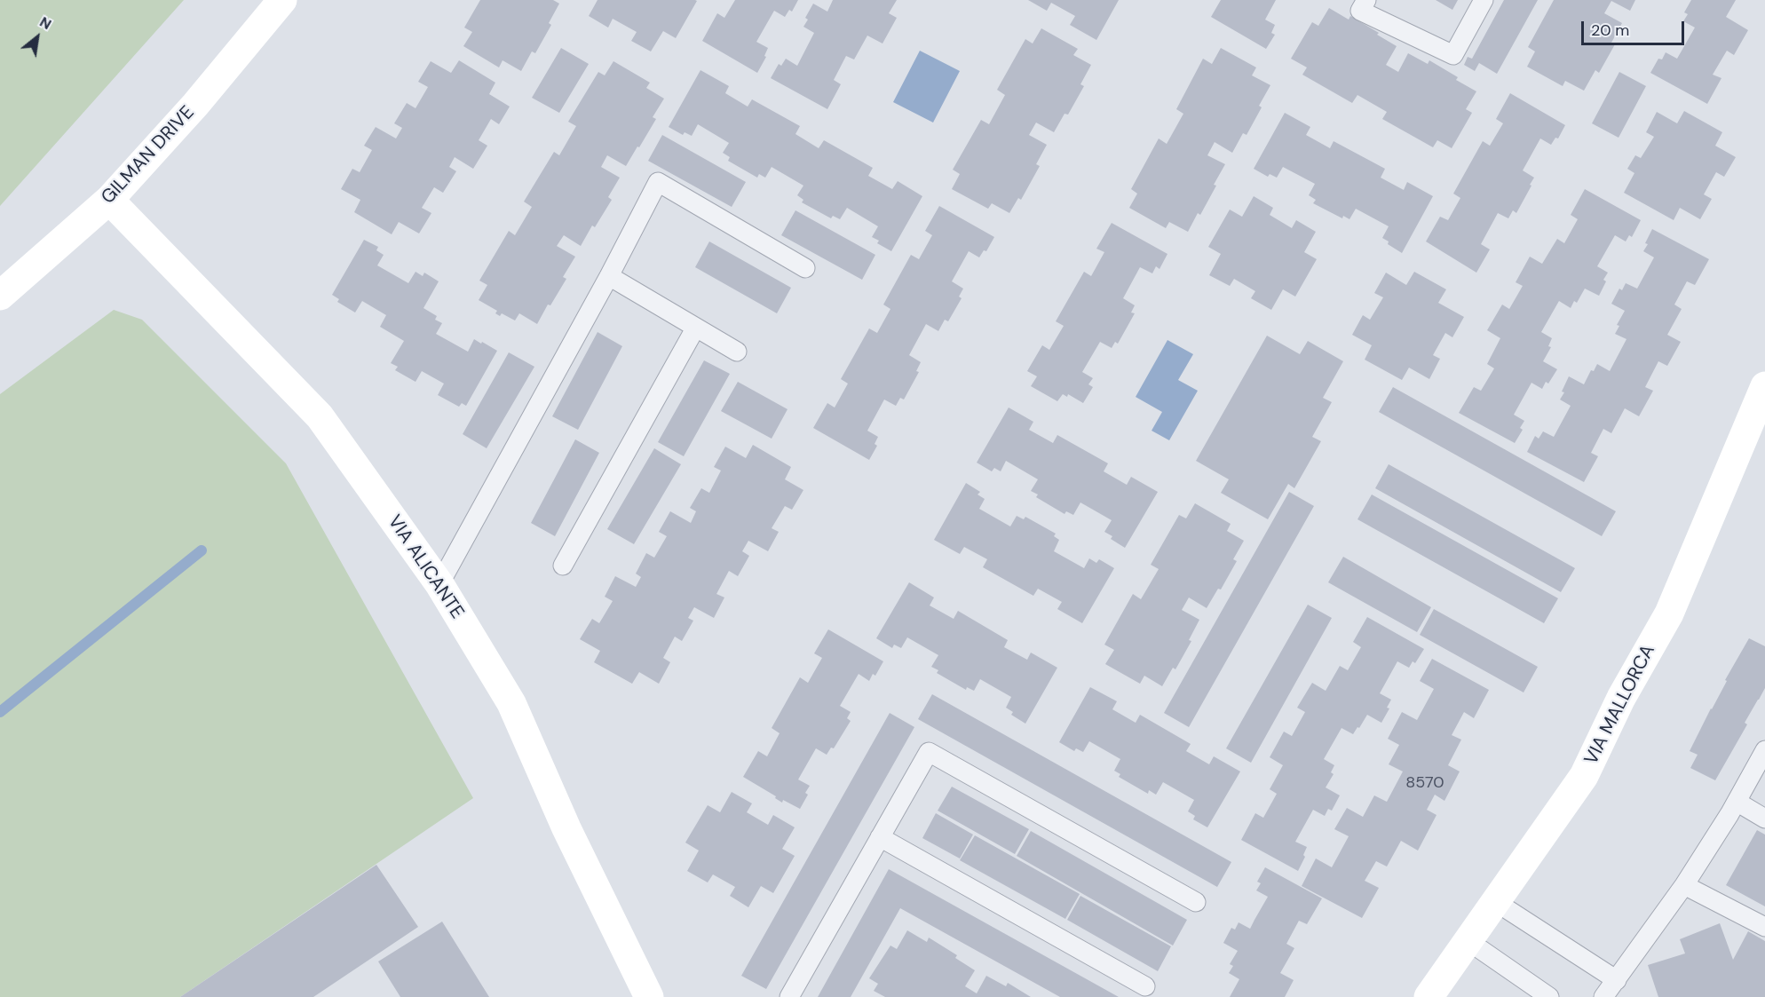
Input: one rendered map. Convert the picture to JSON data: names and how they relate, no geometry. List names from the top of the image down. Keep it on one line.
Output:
{"streets":{"street":["GILMAN DRIVE","VIA ALICANTE","VIA MALLORCA"]},"crossings":[["GILMAN DRIVE","VIA ALICANTE"]],"house_numbers":["8570"],"scale_bar":"20 m","north":"top right"}
